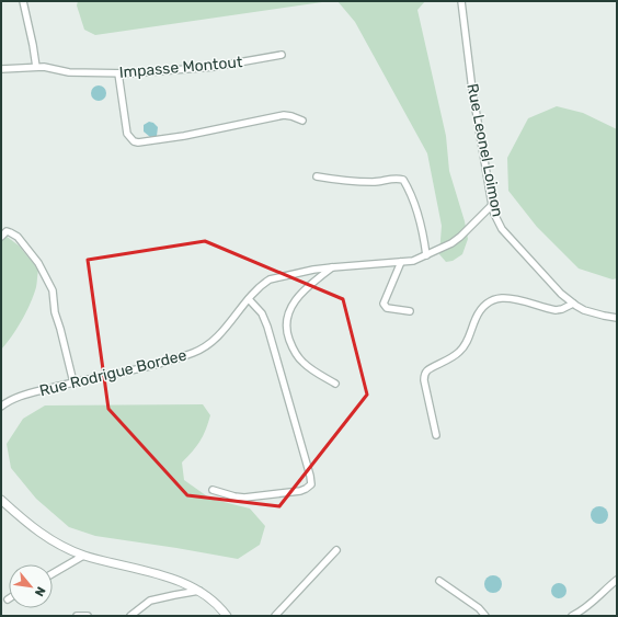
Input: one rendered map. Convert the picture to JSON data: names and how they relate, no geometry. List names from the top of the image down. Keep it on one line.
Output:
{"streets":{"street":["Impasse Montout","Rue Leonel Loimon","Rue Rodrigue Bordee"]},"crossings":[["Rue Leonel Loimon","Rue Rodrigue Bordee"]],"north":"bottom right"}
